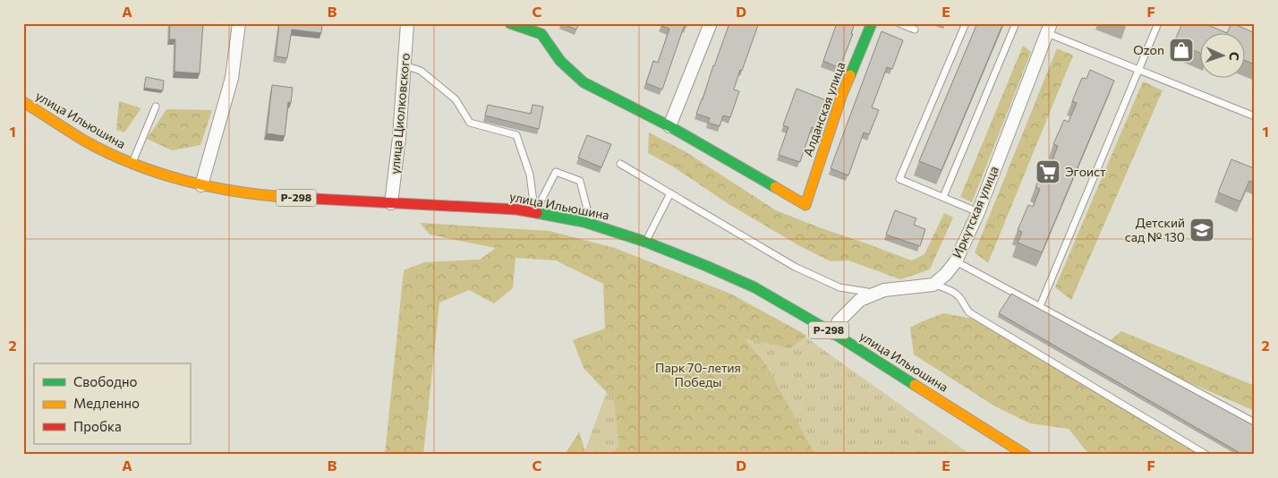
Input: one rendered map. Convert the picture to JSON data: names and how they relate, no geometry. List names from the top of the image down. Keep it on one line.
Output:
{"streets":{"main road":["Алданская улица","улица Ильюшина","Р-298"],"street":["улица Циолковского","Иркутская улица"]},"crossings":[["улица Циолковского","улица Ильюшина"]],"parks":["Парк 70-летия Победы"],"places":{"shop":["Ozon"],"supermarket":["Эгоист"],"school or university":["Детский сад № 130"]},"legend":["Свободно","Медленно","Пробка"],"north":"right","grid":{"columns":["A","B","C","D","E","F"],"rows":["1","2"]}}
